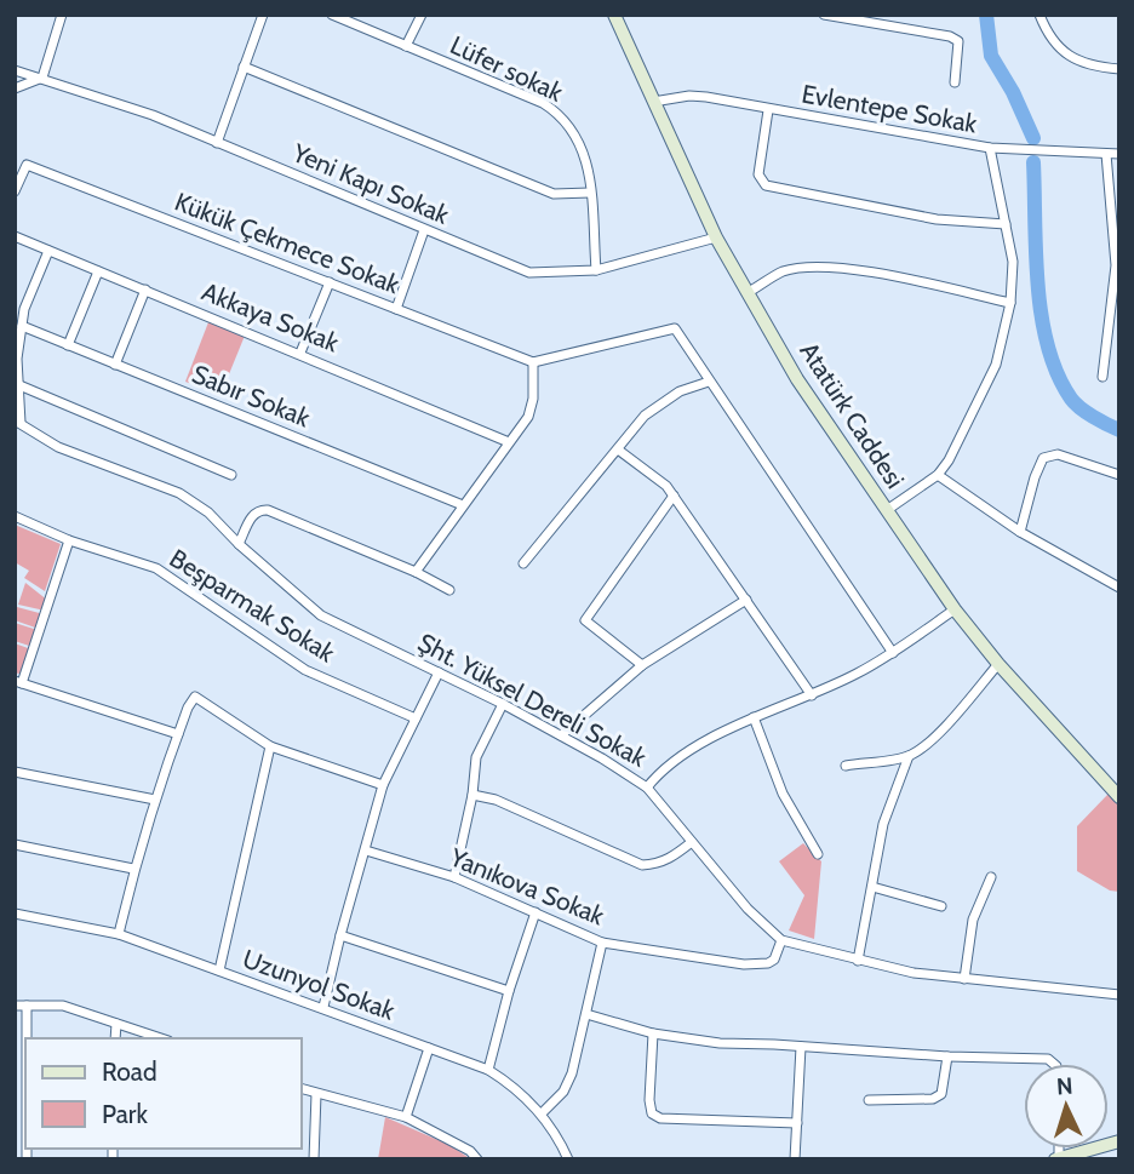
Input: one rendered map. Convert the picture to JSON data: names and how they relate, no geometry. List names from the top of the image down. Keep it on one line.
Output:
{"streets":{"main road":["Atatürk Caddesi"],"street":["Lüfer sokak","Evlentepe Sokak","Yeni Kapı Sokak","Kükük Çekmece Sokak","Akkaya Sokak","Sabır Sokak","Beşparmak Sokak","Şht. Yüksel Dereli Sokak","Yanıkova Sokak","Uzunyol Sokak"]},"crossings":[["Lüfer sokak","Yeni Kapı Sokak"],["Evlentepe Sokak","Atatürk Caddesi"],["Yeni Kapı Sokak","Atatürk Caddesi"],["Şht. Yüksel Dereli Sokak","Yanıkova Sokak"]],"legend":["Road","Park"],"north":"top"}
